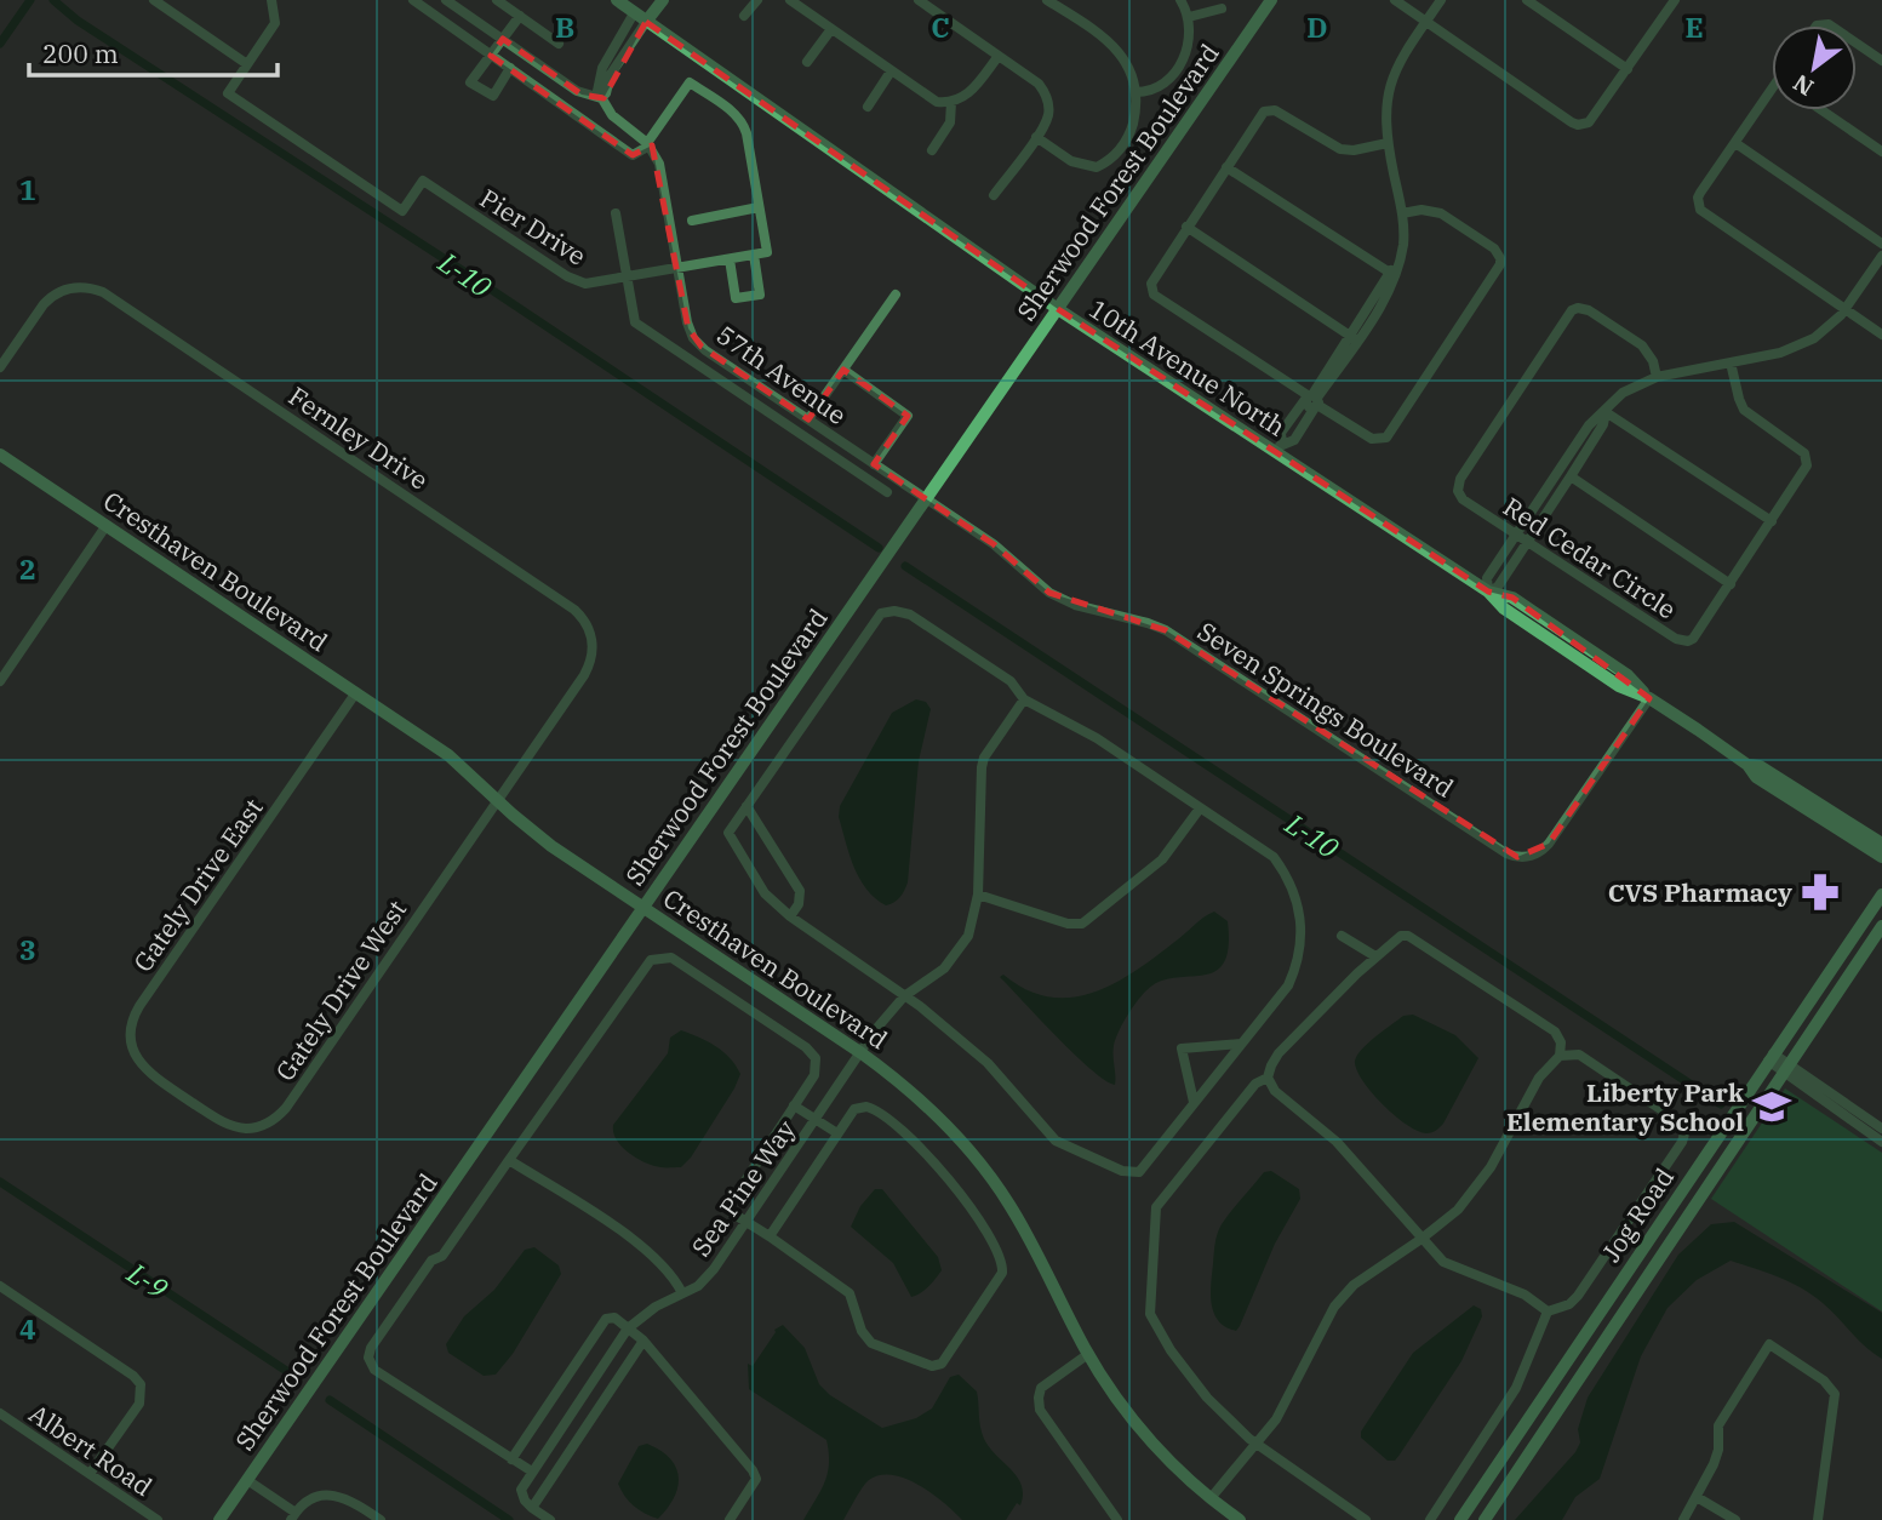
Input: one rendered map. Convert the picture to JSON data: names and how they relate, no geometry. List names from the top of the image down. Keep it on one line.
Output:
{"streets":{"street":["Sherwood Forest Boulevard","Pier Drive","10th Avenue North","57th Avenue","Fernley Drive","Red Cedar Circle","Cresthaven Boulevard","Seven Springs Boulevard","Gately Drive East","Gately Drive West","Sea Pine Way","Jog Road","Albert Road"]},"crossings":[["Sherwood Forest Boulevard","10th Avenue North"],["Sherwood Forest Boulevard","57th Avenue"],["Sherwood Forest Boulevard","Cresthaven Boulevard"],["Sherwood Forest Boulevard","Seven Springs Boulevard"],["Pier Drive","57th Avenue"],["10th Avenue North","Seven Springs Boulevard"],["57th Avenue","Seven Springs Boulevard"],["Fernley Drive","Gately Drive West"],["Cresthaven Boulevard","Gately Drive East"],["Cresthaven Boulevard","Gately Drive West"],["Cresthaven Boulevard","Sea Pine Way"],["Gately Drive East","Gately Drive West"]],"water":["L-10","L-9"],"places":{"pharmacy":["CVS Pharmacy"],"school or university":["Liberty Park Elementary School"]},"scale_bar":"200 m","north":"bottom left","grid":{"columns":["B","C","D","E"],"rows":["1","2","3","4"]}}
